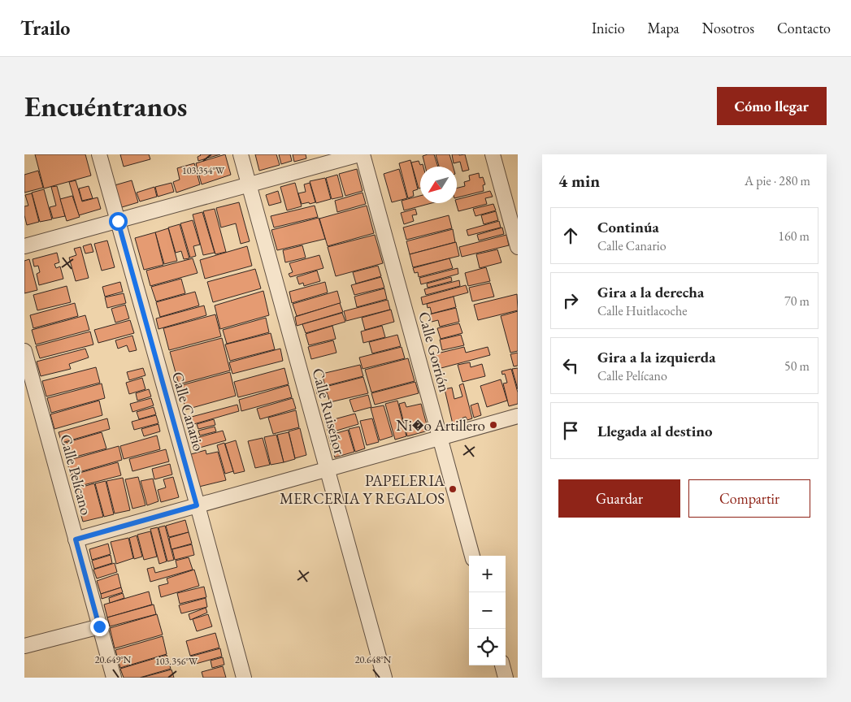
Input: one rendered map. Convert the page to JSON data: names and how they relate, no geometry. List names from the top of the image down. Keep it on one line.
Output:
{"streets":{"street":["Calle Gorrión","Calle Canario","Calle Ruiseñor","Calle Pelícano"]},"places":["Ni�o Artillero","PAPELERIA MERCERIA Y REGALOS"],"north":"bottom left","page":{"header":"Trailo","nav":["Inicio","Mapa","Nosotros","Contacto"],"buttons":["Cómo llegar",["Guardar","Compartir"]],"title":"Encuéntranos","heading":["4 min","A pie · 280 m"],"list":[["Continúa","Calle Canario","160 m"],["Gira a la derecha","Calle Huitlacoche","70 m"],["Gira a la izquierda","Calle Pelícano","50 m"],"Llegada al destino"],"map_buttons":["+","−"]},"coordinates":["103.354°W","20.649°N","20.648°N","103.356°W"]}
